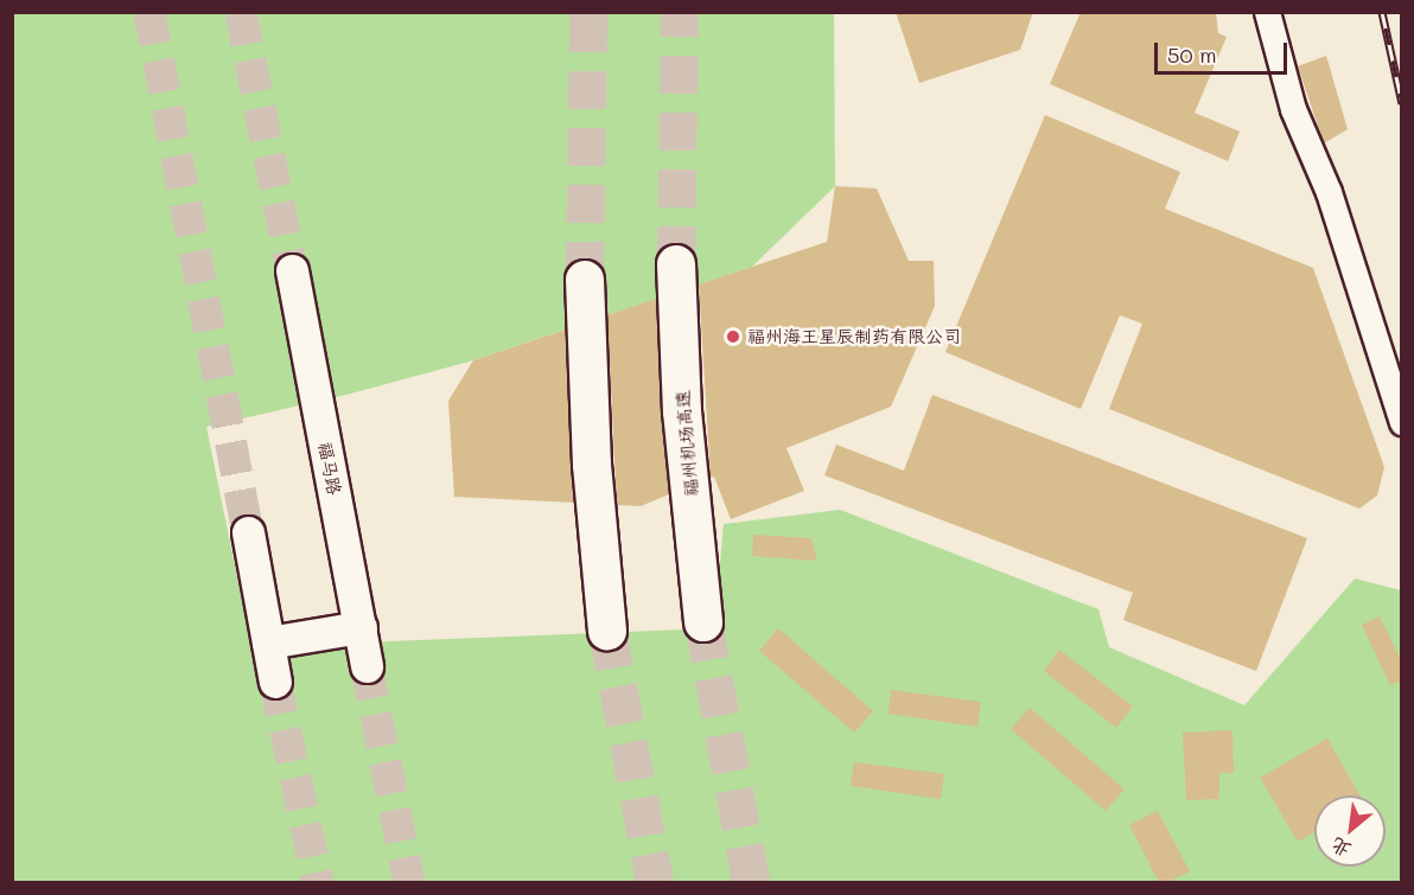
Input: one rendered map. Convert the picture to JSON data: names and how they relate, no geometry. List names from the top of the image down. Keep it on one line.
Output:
{"streets":{"highway":["福州机场高速"],"main road":["福马路"]},"places":["福州海王星辰制药有限公司"],"scale_bar":"50 m","north":"bottom left"}
